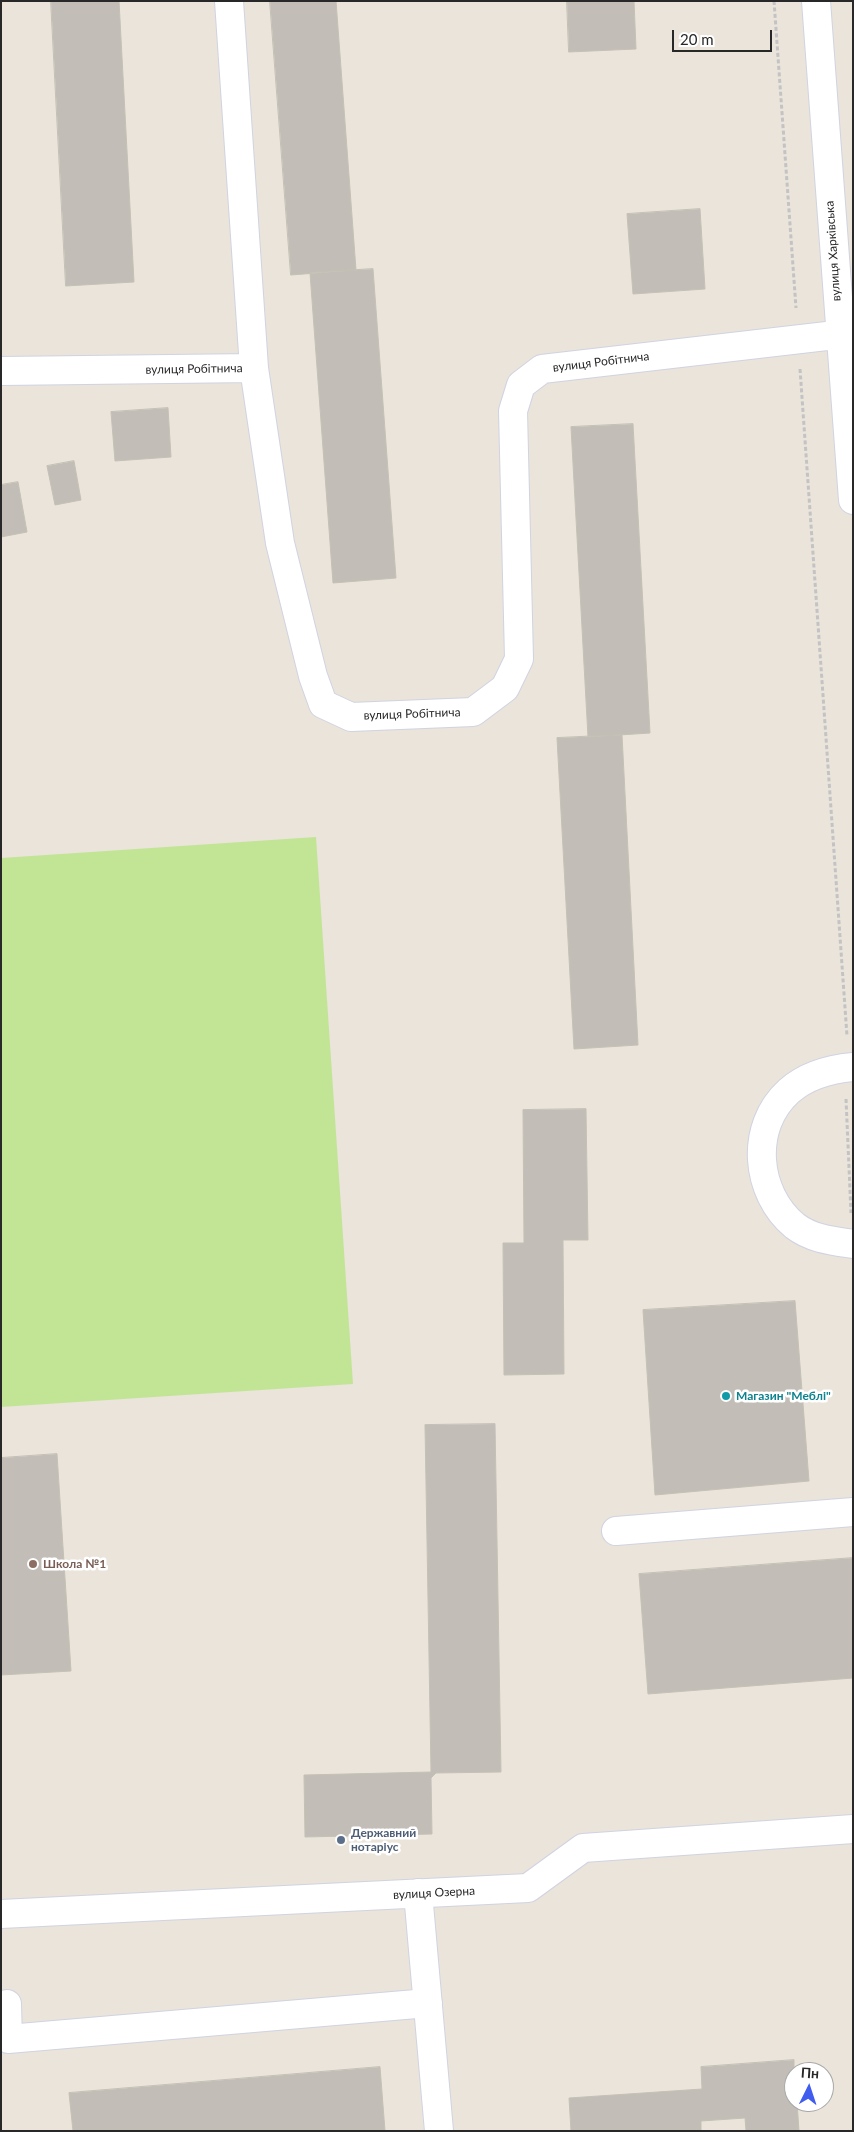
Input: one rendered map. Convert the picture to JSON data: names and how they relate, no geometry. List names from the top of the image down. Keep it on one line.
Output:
{"streets":{"street":["вулиця Харківська","вулиця Робітнича","вулиця Озерна"]},"crossings":[["вулиця Харківська","вулиця Робітнича"]],"places":["Магазин \"Меблі\"","Школа №1","Державний нотаріус"],"scale_bar":"20 m","north":"top"}
